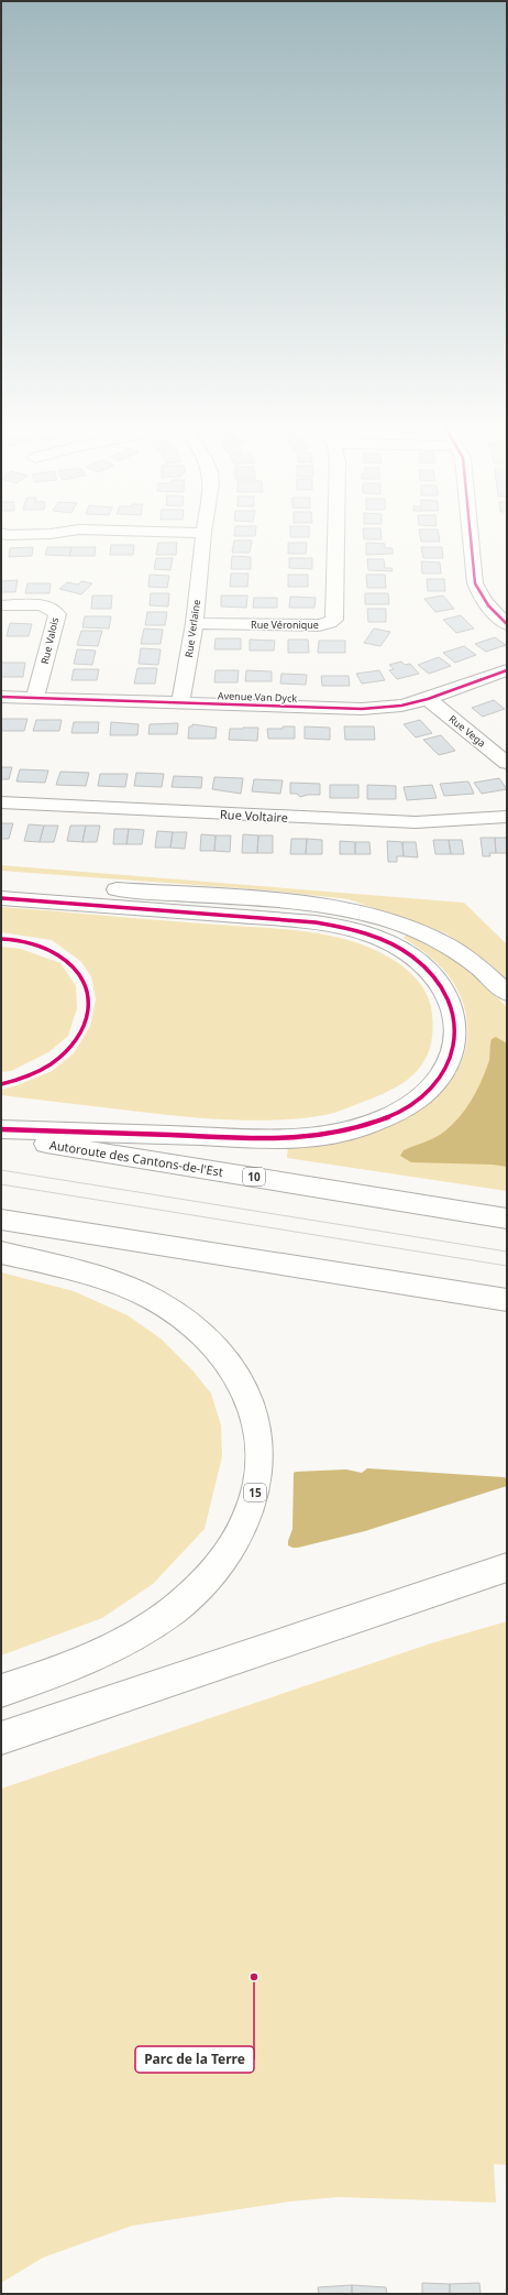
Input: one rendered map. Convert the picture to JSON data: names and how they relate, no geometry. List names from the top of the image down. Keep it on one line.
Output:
{"streets":{"main road":["Rue Véronique","Rue Verlaine","Rue Valois","Avenue Van Dyck","Rue Vega","Rue Voltaire","Autoroute des Cantons-de-l'Est","10","15"]},"crossings":[["Rue Véronique","Rue Verlaine"],["Rue Verlaine","Avenue Van Dyck"],["Rue Valois","Avenue Van Dyck"],["Avenue Van Dyck","Rue Vega"]],"places":["Parc de la Terre"]}
